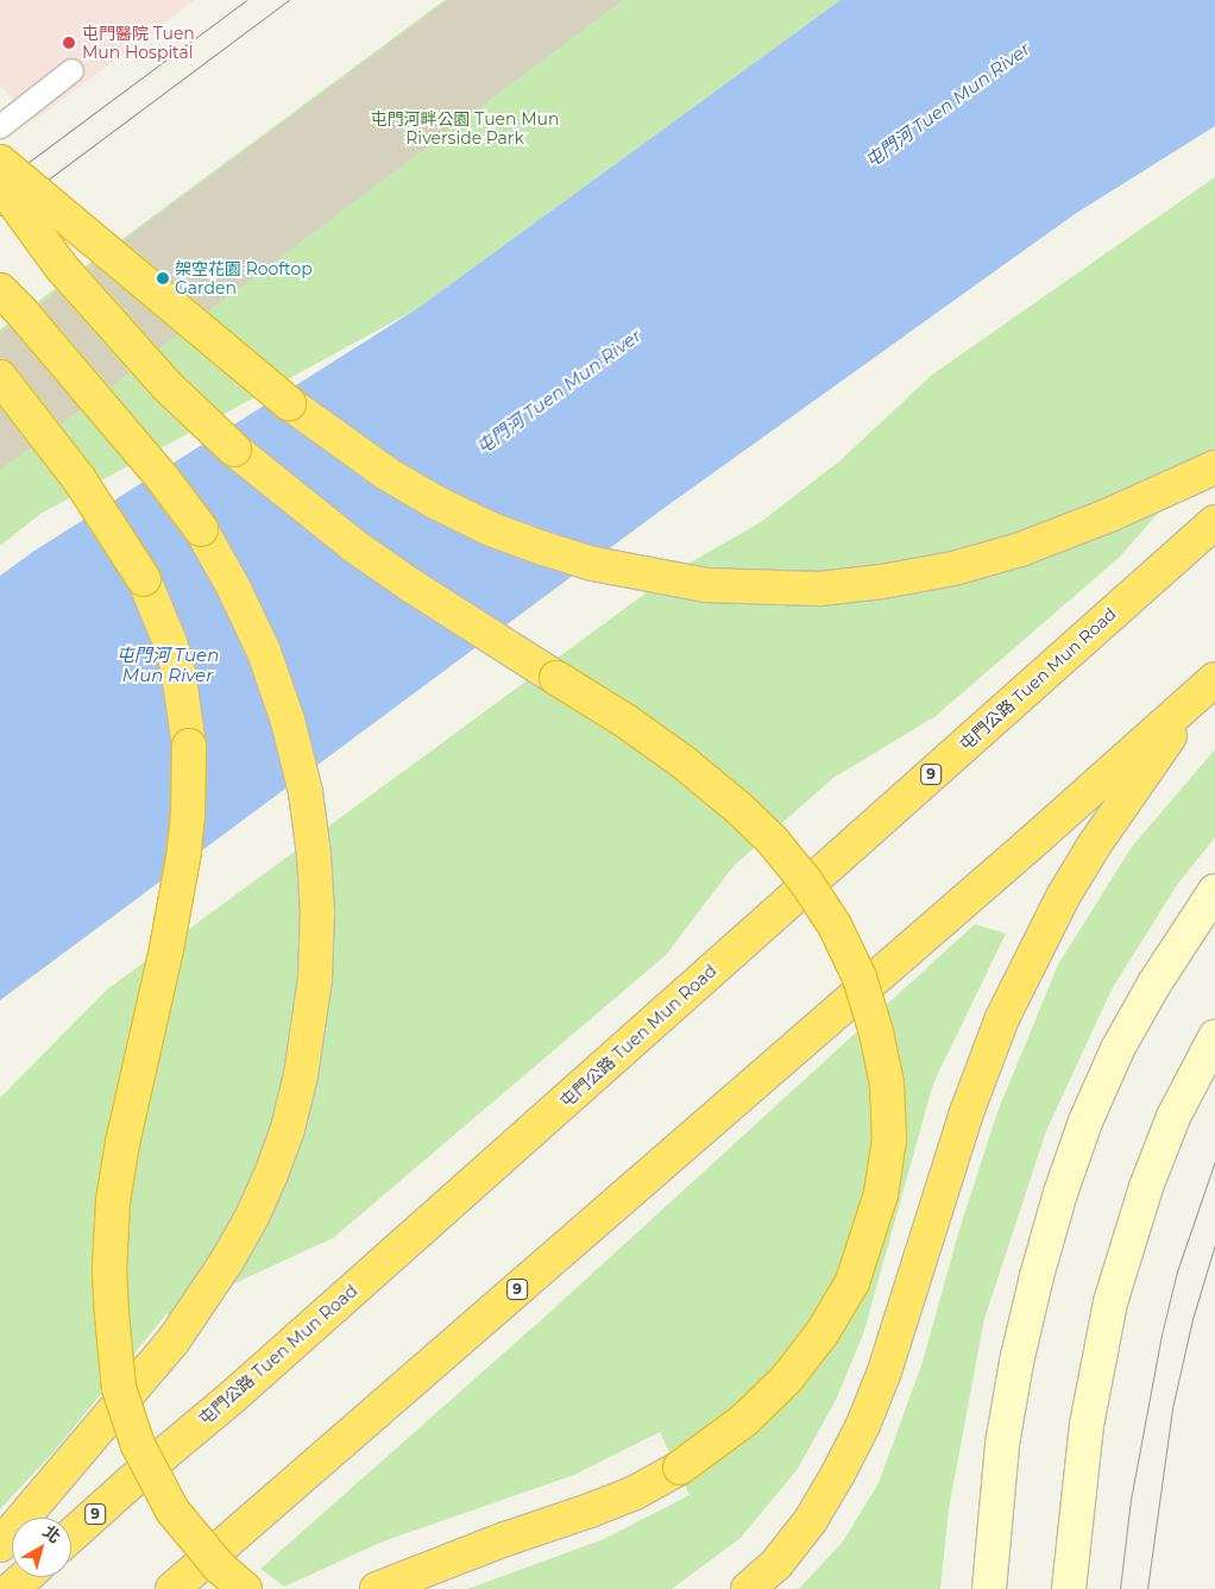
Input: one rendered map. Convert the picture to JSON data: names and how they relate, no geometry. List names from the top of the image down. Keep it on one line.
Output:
{"streets":{"highway":["屯門公路 Tuen Mun Road","9"]},"water":["屯門河 Tuen Mun River"],"parks":["屯門河畔公園 Tuen Mun Riverside Park"],"places":["屯門醫院 Tuen Mun Hospital","架空花園 Rooftop Garden"],"north":"top right"}
